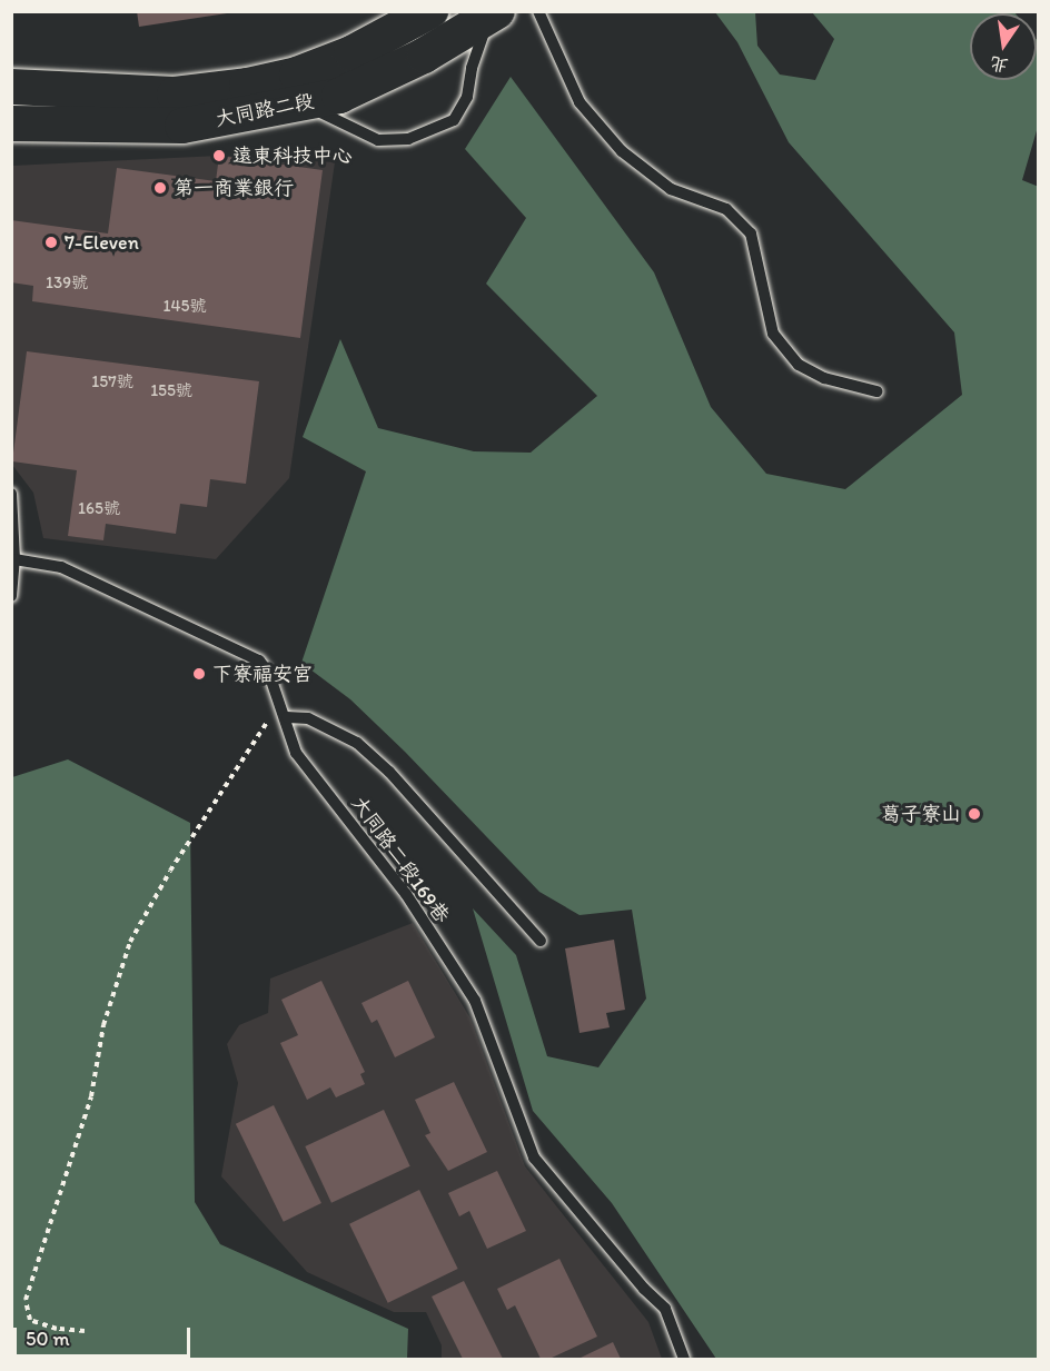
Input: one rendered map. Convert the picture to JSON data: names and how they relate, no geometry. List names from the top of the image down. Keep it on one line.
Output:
{"streets":{"main road":["大同路二段"],"lane":["大同路二段169巷"]},"places":["遠東科技中心","第一商業銀行","7-Eleven","下寮福安宮","葛子寮山"],"house_numbers":["139號","145號","157號","155號","165號"],"scale_bar":"50 m","north":"bottom"}
